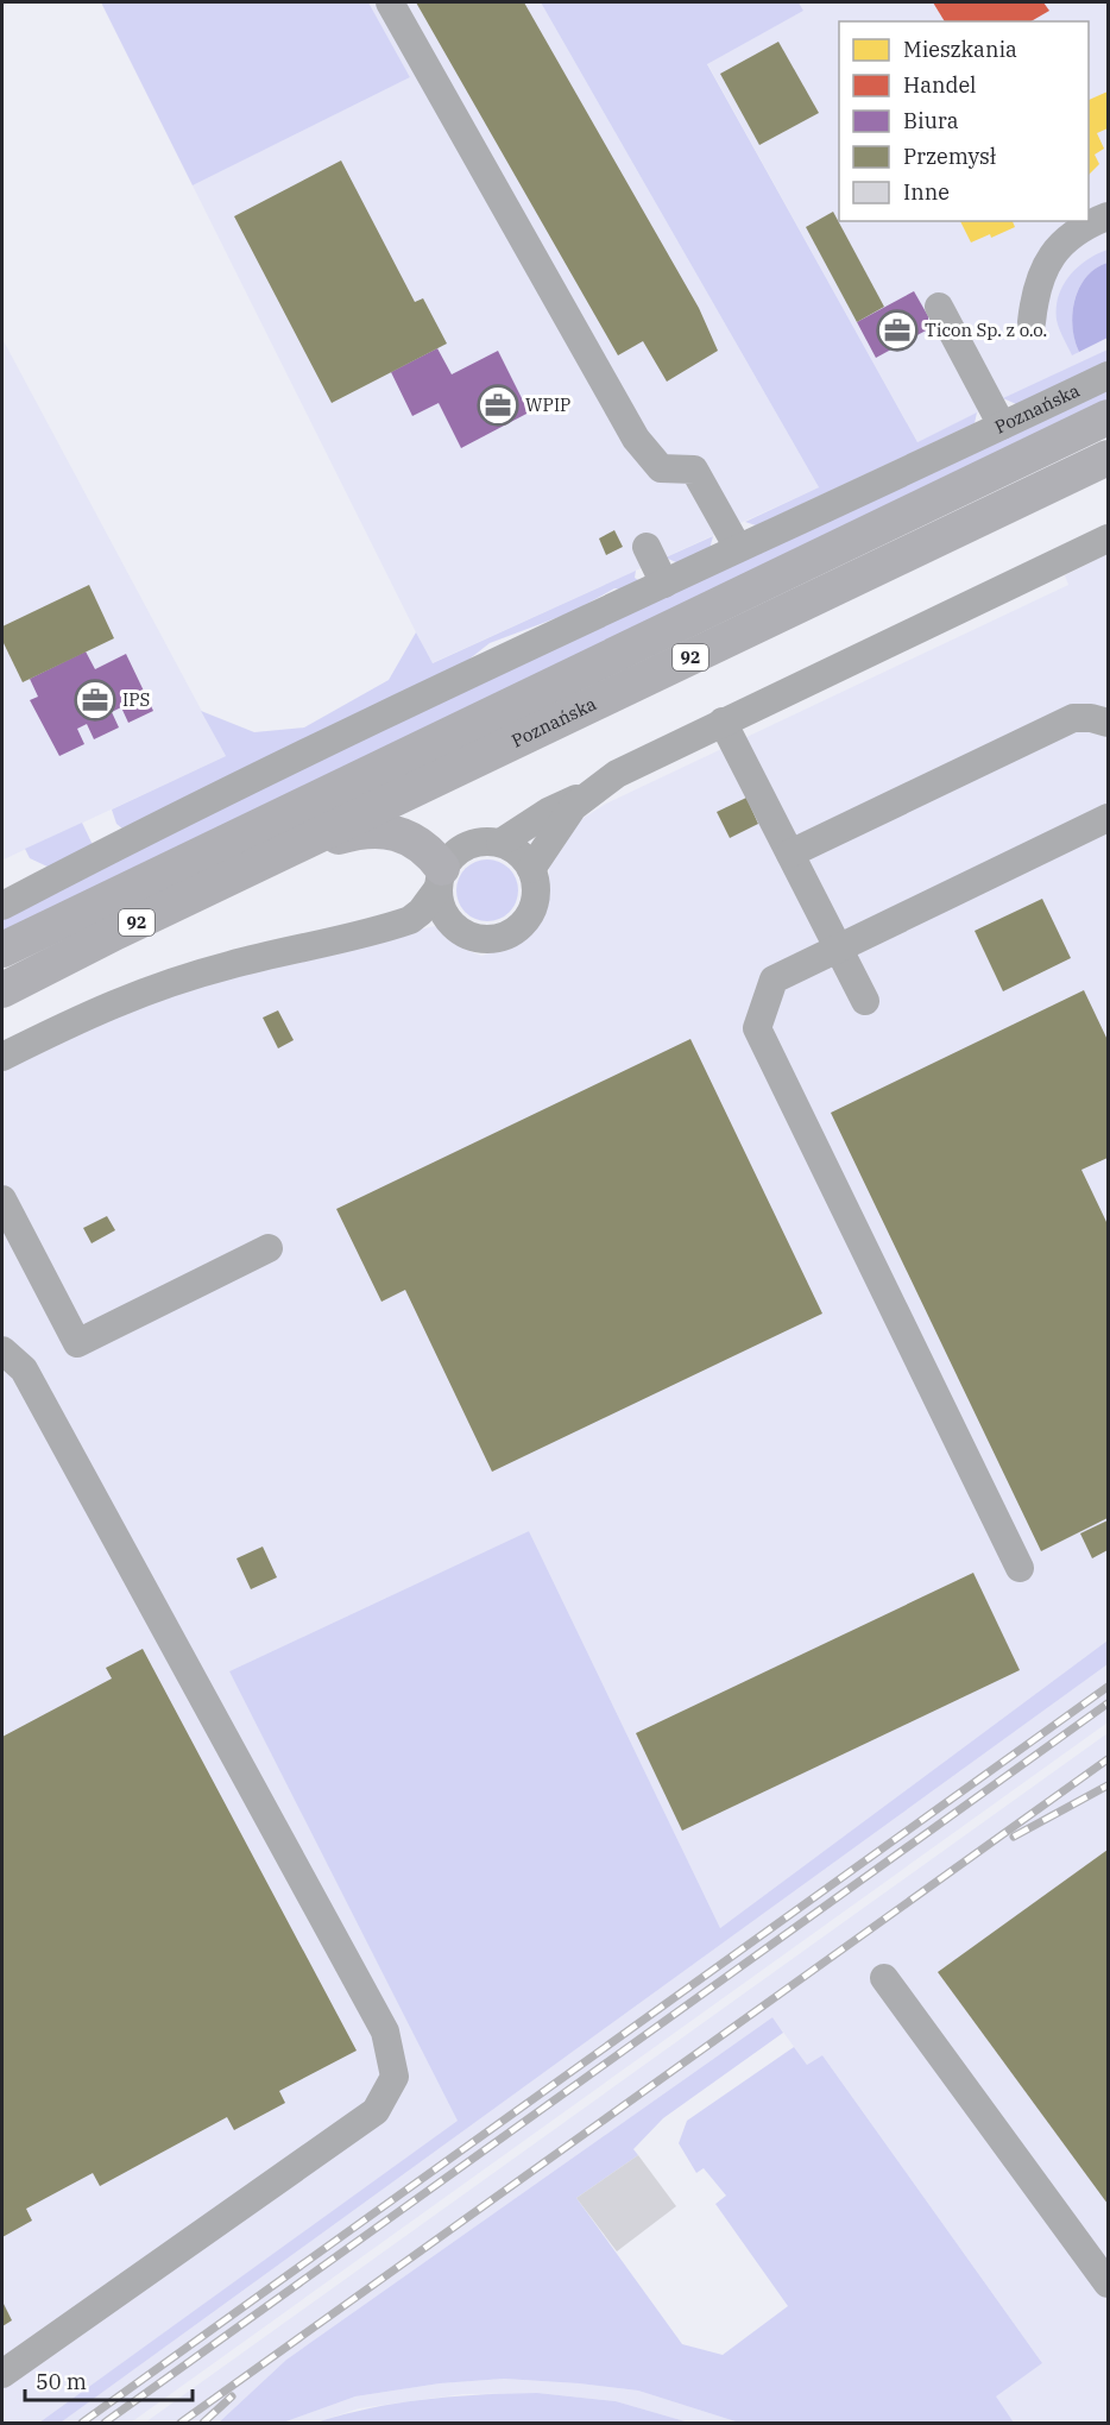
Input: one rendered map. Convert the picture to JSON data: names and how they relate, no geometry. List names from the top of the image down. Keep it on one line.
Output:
{"streets":{"main road":["Poznańska","92"]},"places":{"office":["Ticon Sp. z o.o.","WPIP","IPS"]},"legend":["Mieszkania","Handel","Biura","Przemysł","Inne"],"scale_bar":"50 m"}
